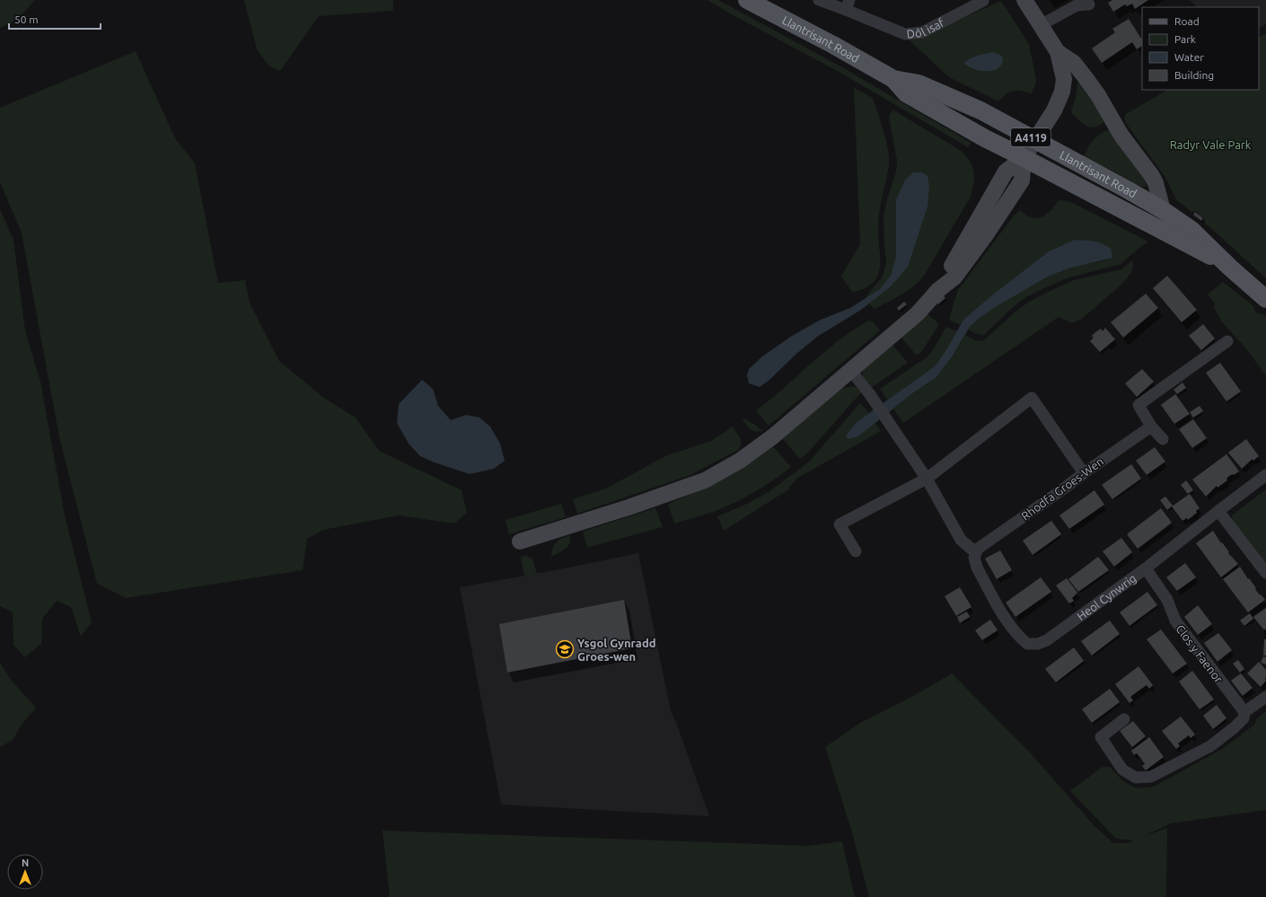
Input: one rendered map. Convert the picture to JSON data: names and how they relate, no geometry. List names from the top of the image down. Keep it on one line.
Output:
{"streets":{"main road":["Llantrisant Road","A4119"],"street":["Dôl isaf","Rhodfa Groes-Wen","Heol Cynwrig","Clos y Faenor"]},"crossings":[["Rhodfa Groes-Wen","Heol Cynwrig"],["Heol Cynwrig","Clos y Faenor"]],"parks":["Radyr Vale Park"],"places":{"school or university":["Ysgol Gynradd Groes-wen"]},"legend":["Road","Park","Water","Building"],"scale_bar":"50 m","north":"top"}
